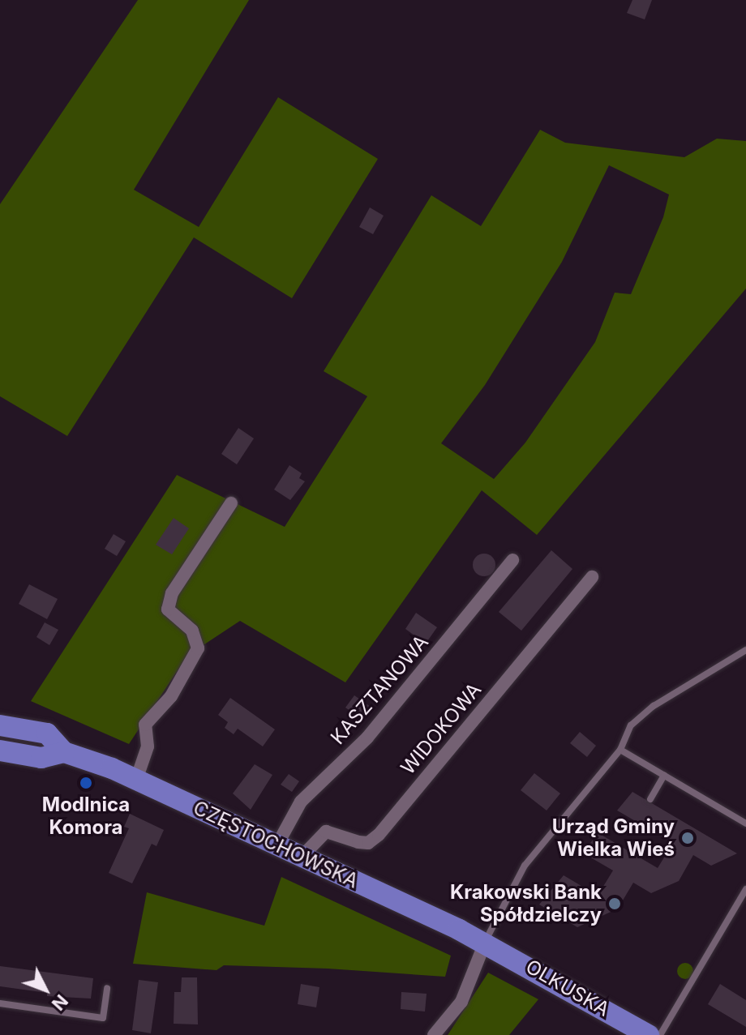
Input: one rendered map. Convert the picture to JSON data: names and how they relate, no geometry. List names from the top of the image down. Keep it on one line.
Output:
{"streets":{"main road":["CZĘSTOCHOWSKA","OLKUSKA"],"street":["KASZTANOWA","WIDOKOWA"]},"crossings":[["KASZTANOWA","CZĘSTOCHOWSKA"],["WIDOKOWA","CZĘSTOCHOWSKA"],["CZĘSTOCHOWSKA","OLKUSKA"]],"places":["Modlnica Komora","Urząd Gminy Wielka Wieś","Krakowski Bank Spółdzielczy"],"north":"bottom right"}
